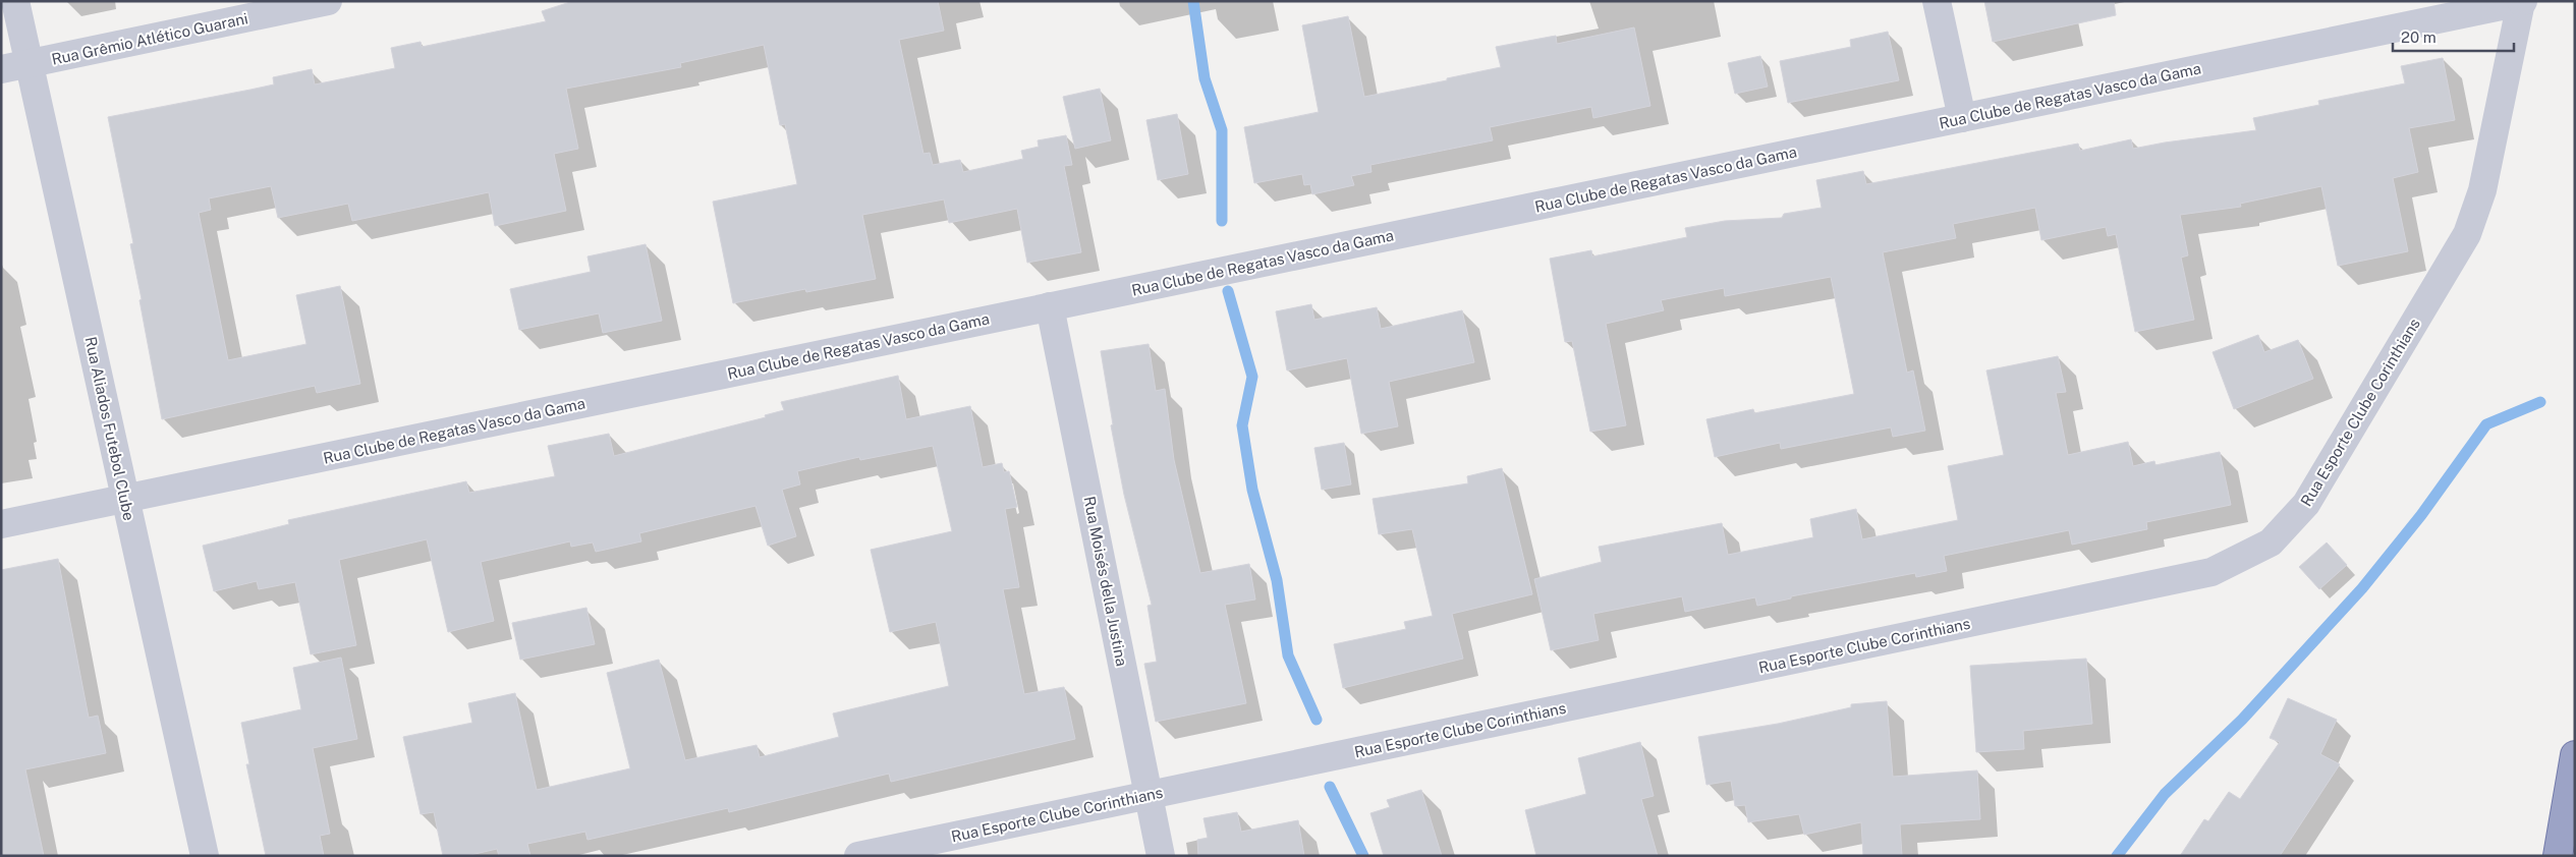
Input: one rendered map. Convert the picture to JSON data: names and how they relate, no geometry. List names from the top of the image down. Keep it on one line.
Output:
{"streets":{"street":["Rua Grêmio Atlético Guarani","Rua Clube de Regatas Vasco da Gama","Rua Esporte Clube Corinthians","Rua Aliados Futebol Clube","Rua Moisés della Justina"]},"crossings":[["Rua Grêmio Atlético Guarani","Rua Aliados Futebol Clube"],["Rua Clube de Regatas Vasco da Gama","Rua Esporte Clube Corinthians"],["Rua Clube de Regatas Vasco da Gama","Rua Aliados Futebol Clube"],["Rua Clube de Regatas Vasco da Gama","Rua Moisés della Justina"],["Rua Esporte Clube Corinthians","Rua Moisés della Justina"]],"scale_bar":"20 m"}
